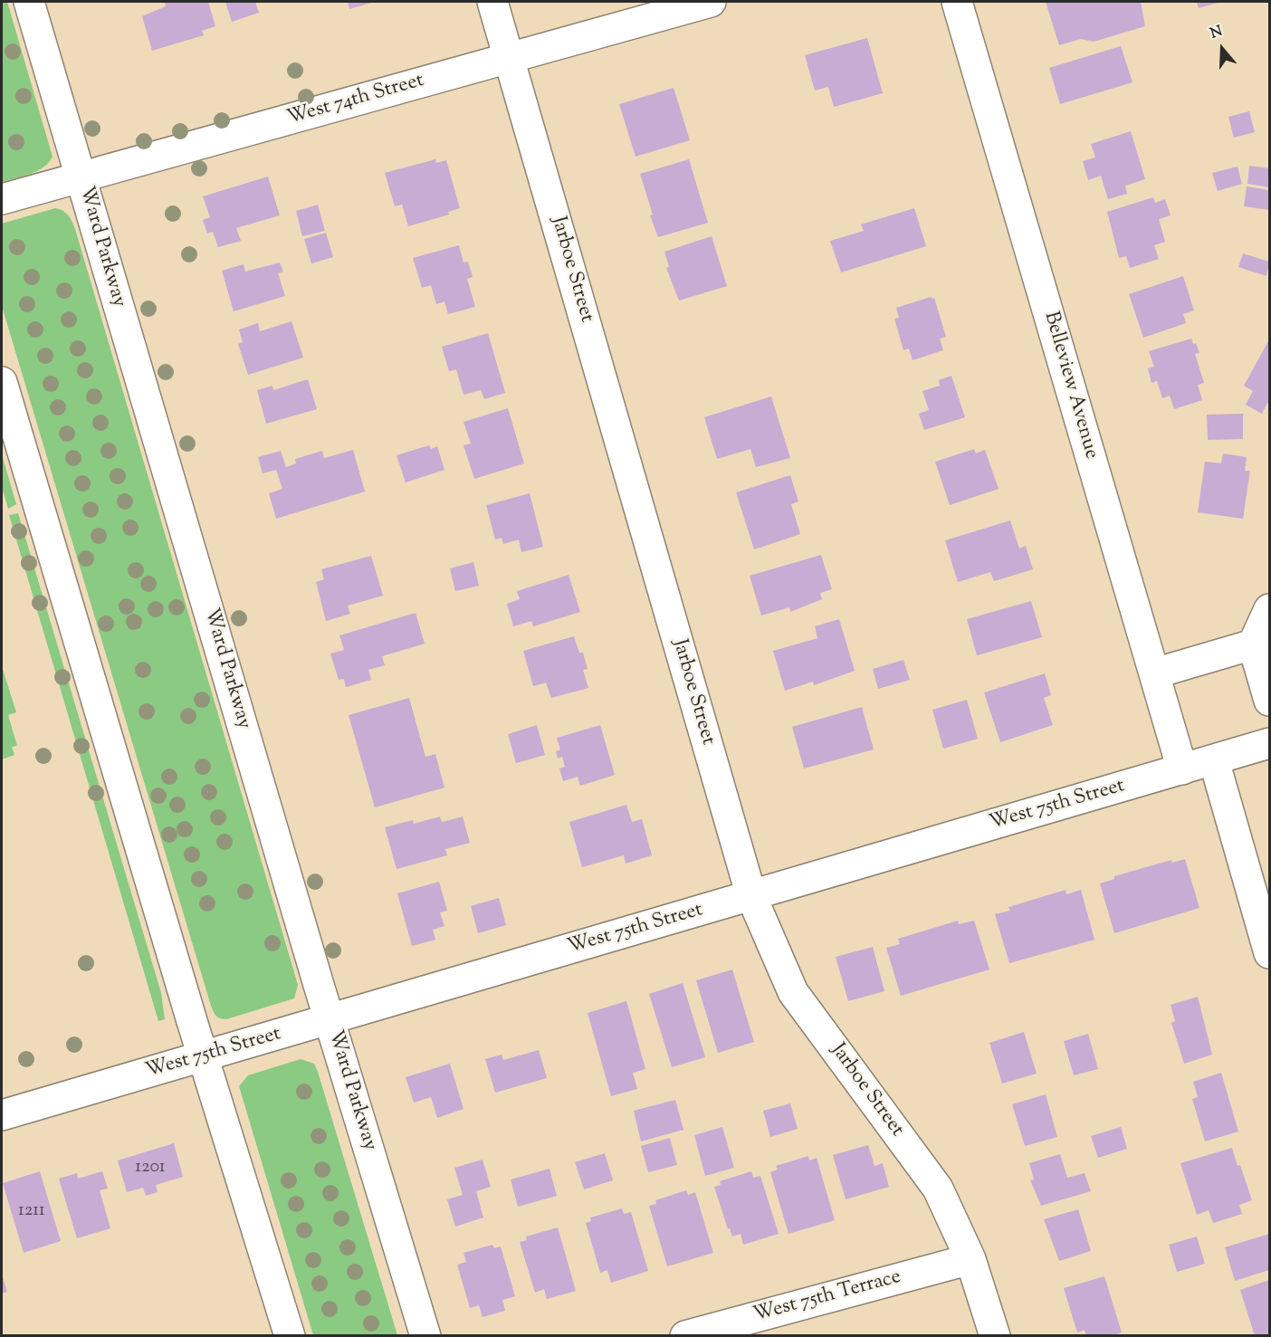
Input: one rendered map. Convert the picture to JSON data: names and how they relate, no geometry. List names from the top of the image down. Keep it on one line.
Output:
{"streets":{"main road":["West 74th Street","Ward Parkway","Jarboe Street","Belleview Avenue","West 75th Street","West 75th Terrace"]},"crossings":[["West 74th Street","Ward Parkway"],["West 74th Street","Jarboe Street"],["Ward Parkway","West 75th Street"],["Jarboe Street","West 75th Street"],["Jarboe Street","West 75th Terrace"],["Belleview Avenue","West 75th Street"]],"house_numbers":["1201","1211"],"north":"top"}
